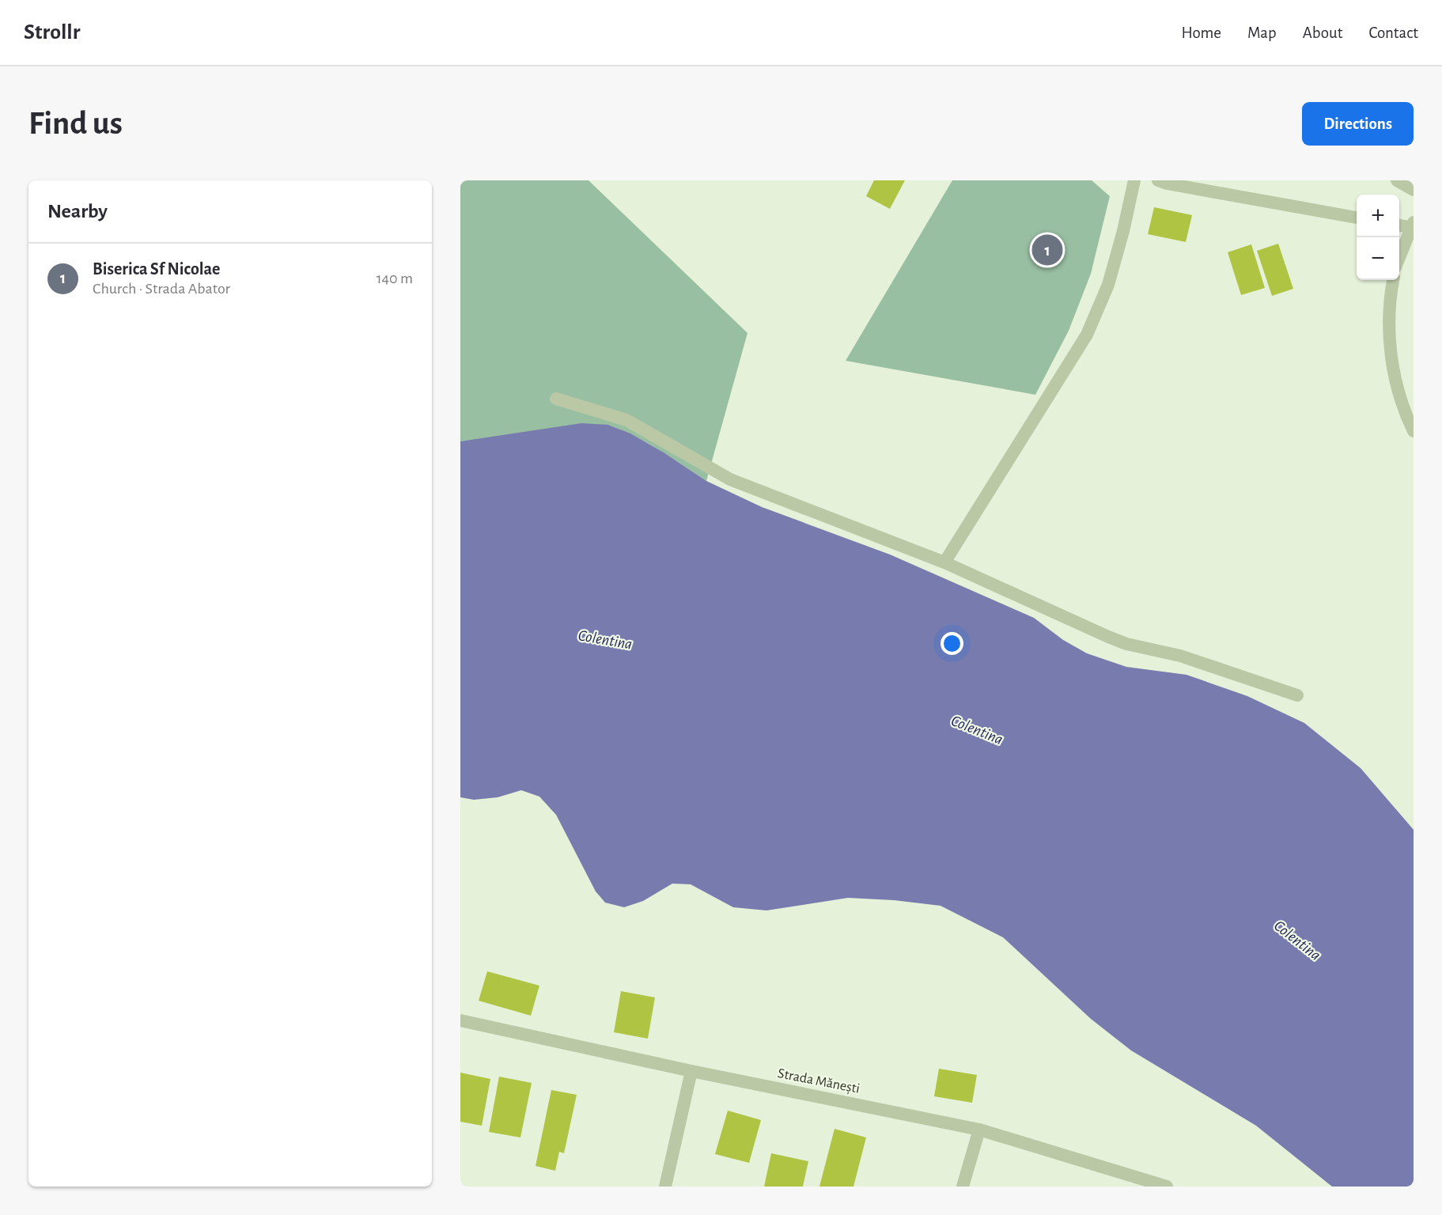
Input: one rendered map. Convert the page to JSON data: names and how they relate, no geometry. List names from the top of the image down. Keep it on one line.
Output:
{"streets":{"street":["Strada Mănești"]},"water":["Colentina"],"page":{"header":"Strollr","nav":["Home","Map","About","Contact"],"buttons":"Directions","title":"Find us","heading":"Nearby","map_buttons":["+","−"],"pins":"1","list":[{"mark":"1","name":"Biserica Sf Nicolae","note":"Church · Strada Abator","value":"140 m"}]}}
